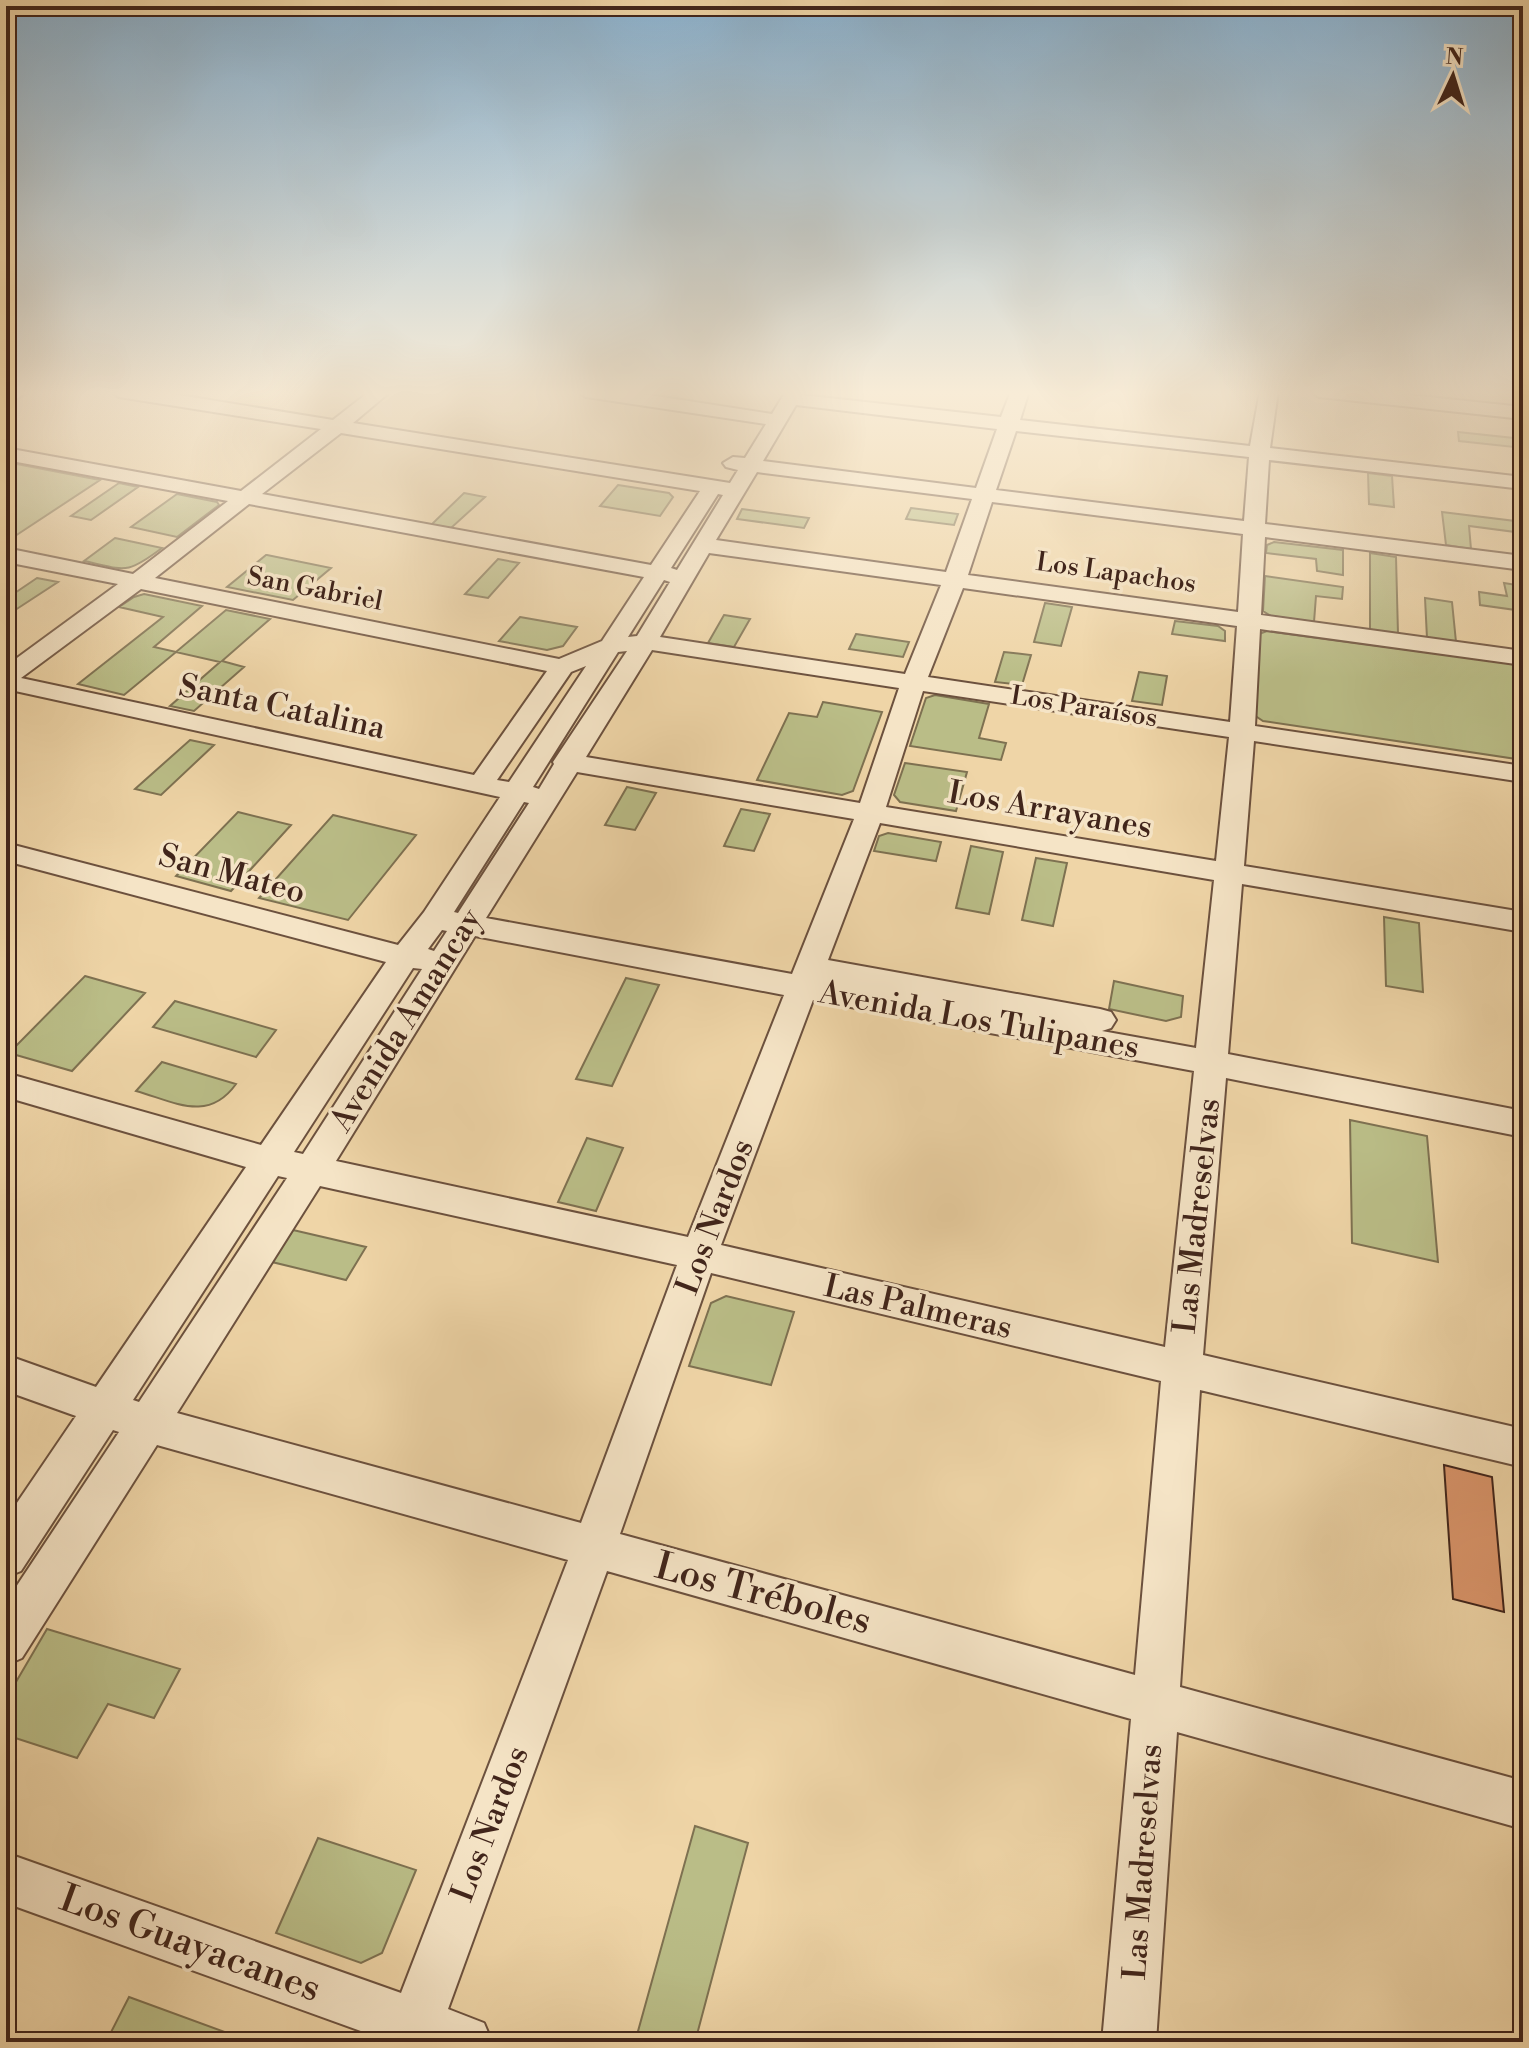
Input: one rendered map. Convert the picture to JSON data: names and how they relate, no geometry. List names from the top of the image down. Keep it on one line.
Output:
{"streets":{"street":["Los Lapachos","San Gabriel","Santa Catalina","Los Paraísos","Los Arrayanes","San Mateo","Avenida Amancay","Avenida Los Tulipanes","Las Madreselvas","Los Nardos","Las Palmeras","Los Tréboles","Los Guayacanes"]},"crossings":[["Los Lapachos","Avenida Amancay"],["Los Lapachos","Las Madreselvas"],["Los Lapachos","Los Nardos"],["Santa Catalina","Avenida Amancay"],["Los Paraísos","Avenida Amancay"],["Los Paraísos","Las Madreselvas"],["Los Paraísos","Los Nardos"],["Los Arrayanes","Avenida Amancay"],["Los Arrayanes","Las Madreselvas"],["Los Arrayanes","Los Nardos"],["San Mateo","Avenida Amancay"],["Avenida Amancay","Avenida Los Tulipanes"],["Avenida Amancay","Las Palmeras"],["Avenida Amancay","Los Tréboles"],["Avenida Los Tulipanes","Las Madreselvas"],["Avenida Los Tulipanes","Los Nardos"],["Las Madreselvas","Las Palmeras"],["Las Madreselvas","Los Tréboles"],["Los Nardos","Las Palmeras"],["Los Nardos","Los Tréboles"],["Los Nardos","Los Guayacanes"]],"north":"top"}
